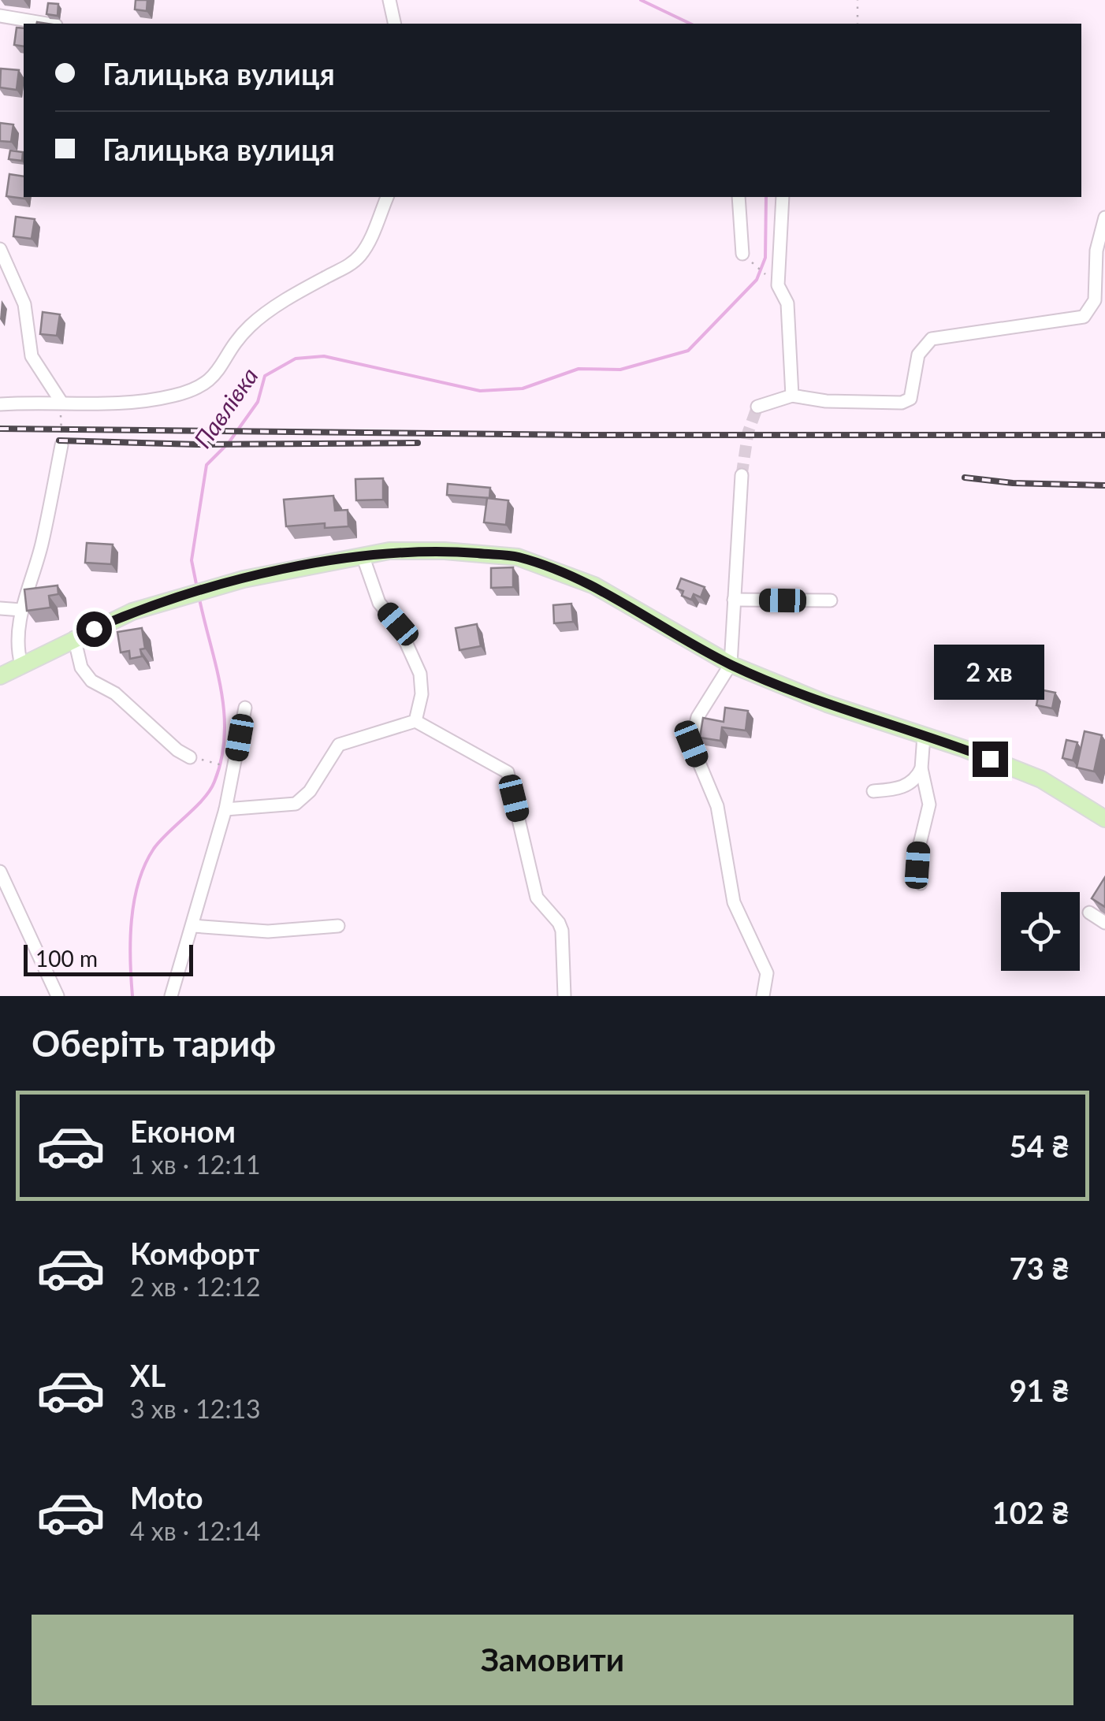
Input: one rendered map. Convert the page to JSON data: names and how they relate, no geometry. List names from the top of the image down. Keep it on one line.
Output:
{"water":["Павлівка"],"scale_bar":"100 m","page":{"banner":["Галицька вулиця","Галицька вулиця"],"bubble":"2 хв","scale":"100 m","heading":"Оберіть тариф","list":[{"name":"Економ","note":"1 хв · 12:11","value":"54 ₴"},{"name":"Комфорт","note":"2 хв · 12:12","value":"73 ₴"},{"name":"XL","note":"3 хв · 12:13","value":"91 ₴"},{"name":"Moto","note":"4 хв · 12:14","value":"102 ₴"}],"buttons":"Замовити"}}
